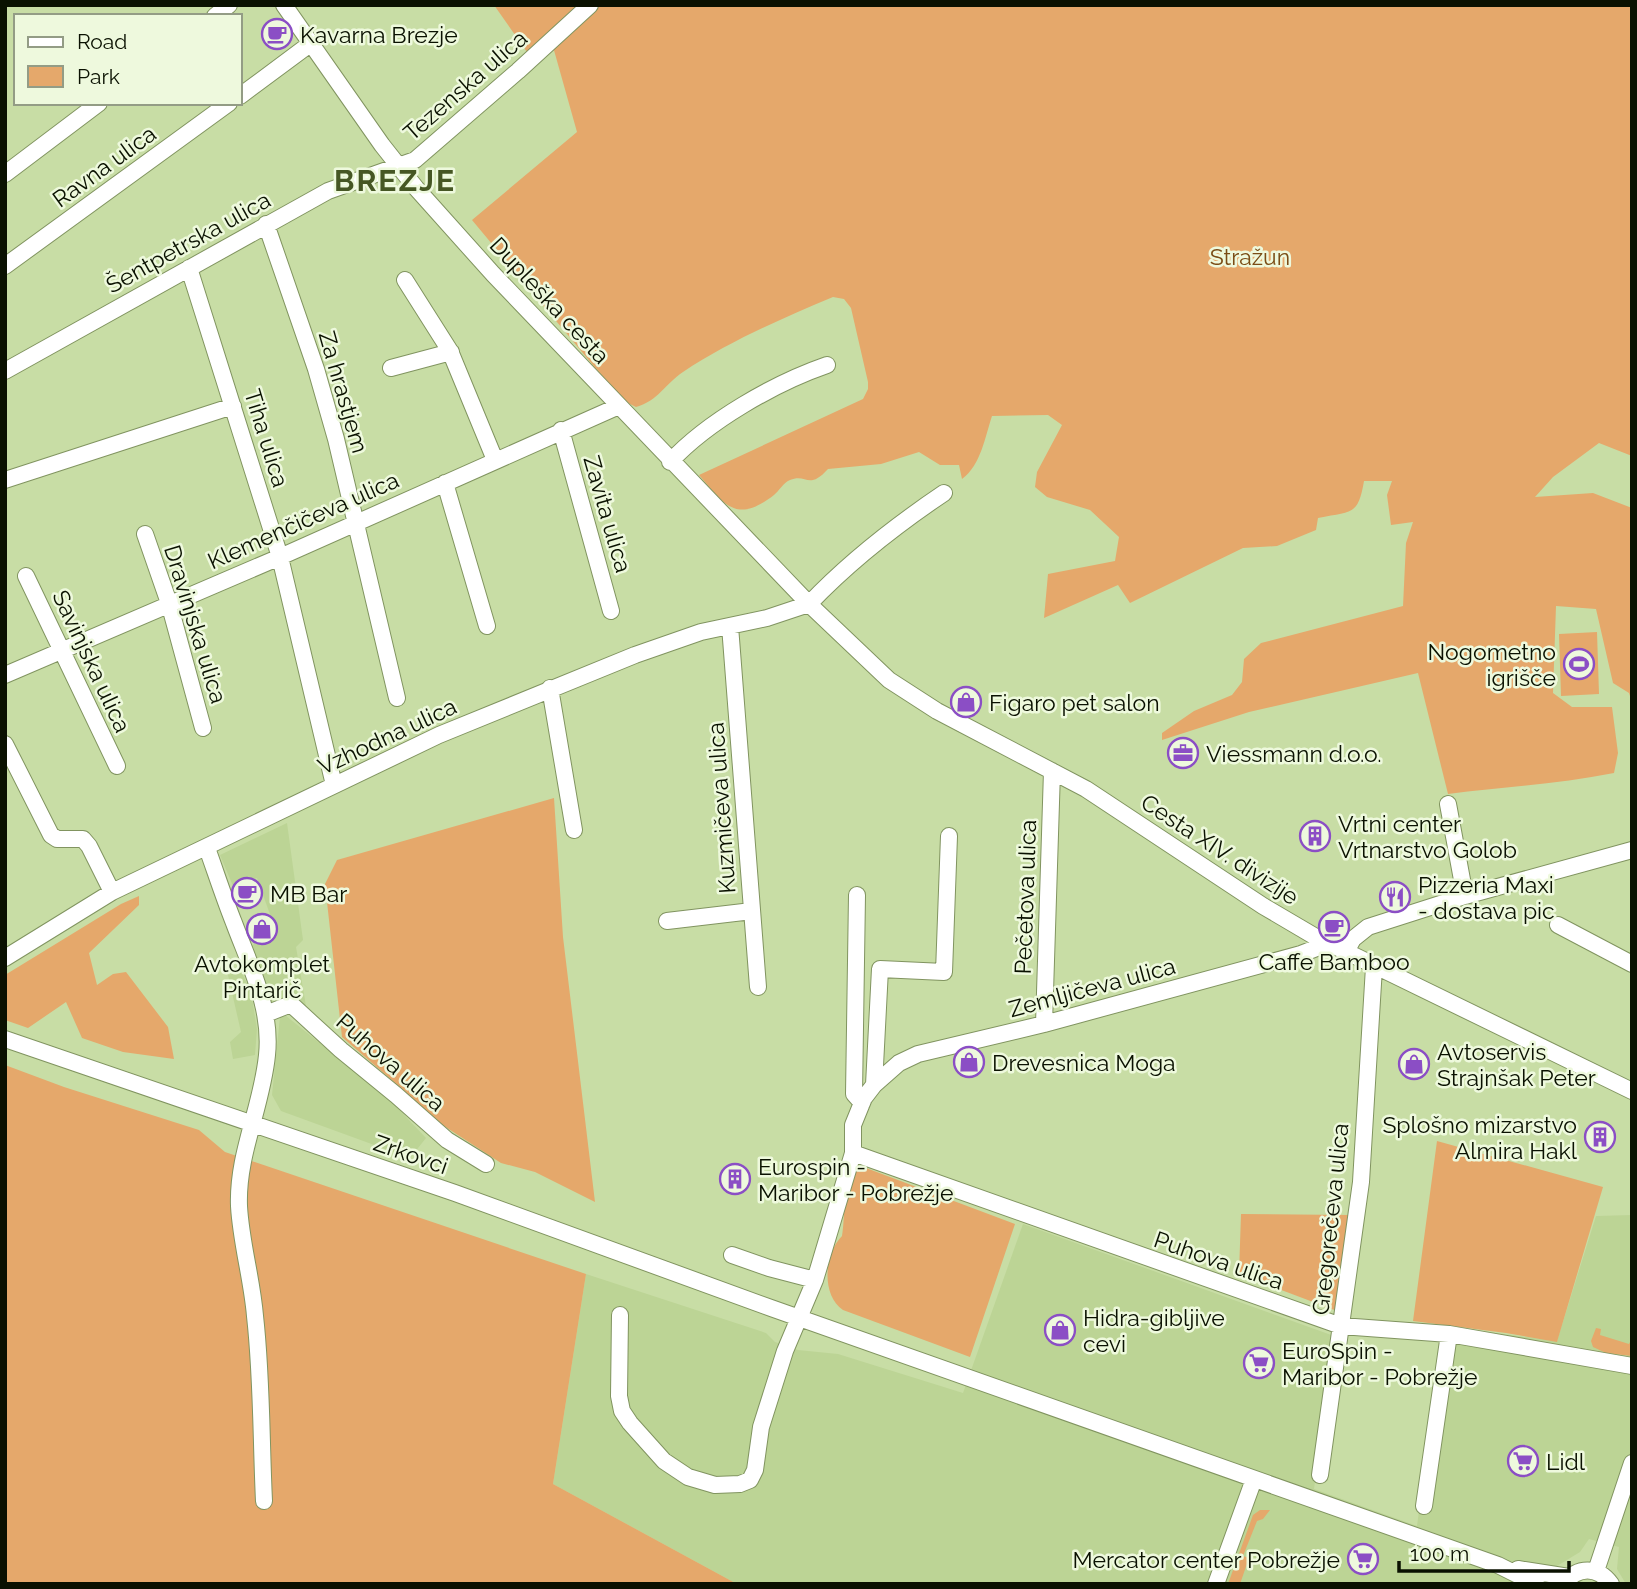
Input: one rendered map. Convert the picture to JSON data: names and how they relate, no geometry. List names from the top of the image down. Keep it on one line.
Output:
{"streets":{"street":["Tezenska ulica","Ravna ulica","Šentpetrska ulica","Dupleška cesta","Za hrastjem","Tiha ulica","Zavita ulica","Klemenčičeva ulica","Dravinjska ulica","Savinjska ulica","Vzhodna ulica","Kuzmičeva ulica","Cesta XIV. divizije","Pečetova ulica","Zemljičeva ulica","Puhova ulica","Zrkovci","Gregorečeva ulica"]},"crossings":[["Tezenska ulica","Šentpetrska ulica"],["Tezenska ulica","Dupleška cesta"],["Šentpetrska ulica","Dupleška cesta"],["Šentpetrska ulica","Za hrastjem"],["Šentpetrska ulica","Tiha ulica"],["Dupleška cesta","Klemenčičeva ulica"],["Dupleška cesta","Vzhodna ulica"],["Dupleška cesta","Cesta XIV. divizije"],["Za hrastjem","Klemenčičeva ulica"],["Tiha ulica","Klemenčičeva ulica"],["Tiha ulica","Vzhodna ulica"],["Zavita ulica","Klemenčičeva ulica"],["Klemenčičeva ulica","Dravinjska ulica"],["Klemenčičeva ulica","Savinjska ulica"],["Vzhodna ulica","Kuzmičeva ulica"],["Vzhodna ulica","Cesta XIV. divizije"],["Cesta XIV. divizije","Pečetova ulica"],["Cesta XIV. divizije","Zemljičeva ulica"],["Cesta XIV. divizije","Gregorečeva ulica"],["Pečetova ulica","Zemljičeva ulica"],["Zemljičeva ulica","Puhova ulica"],["Zemljičeva ulica","Zrkovci"],["Puhova ulica","Gregorečeva ulica"]],"districts":["BREZJE"],"parks":["Stražun"],"places":{"cafe":["Kavarna Brezje","MB Bar","Caffe Bamboo"],"sports":["Nogometno igrišče"],"shop":["Figaro pet salon","Avtokomplet Pintarič","Drevesnica Moga","Avtoservis Strajnšak Peter","Hidra-gibljive cevi"],"office":["Viessmann d.o.o."],"building":["Vrtni center Vrtnarstvo Golob","Splošno mizarstvo Almira Hakl","Eurospin - Maribor - Pobrežje"],"restaurant":["Pizzeria Maxi - dostava pic"],"supermarket":["EuroSpin - Maribor - Pobrežje","Lidl","Mercator center Pobrežje"]},"legend":["Road","Park"],"scale_bar":"100 m"}
